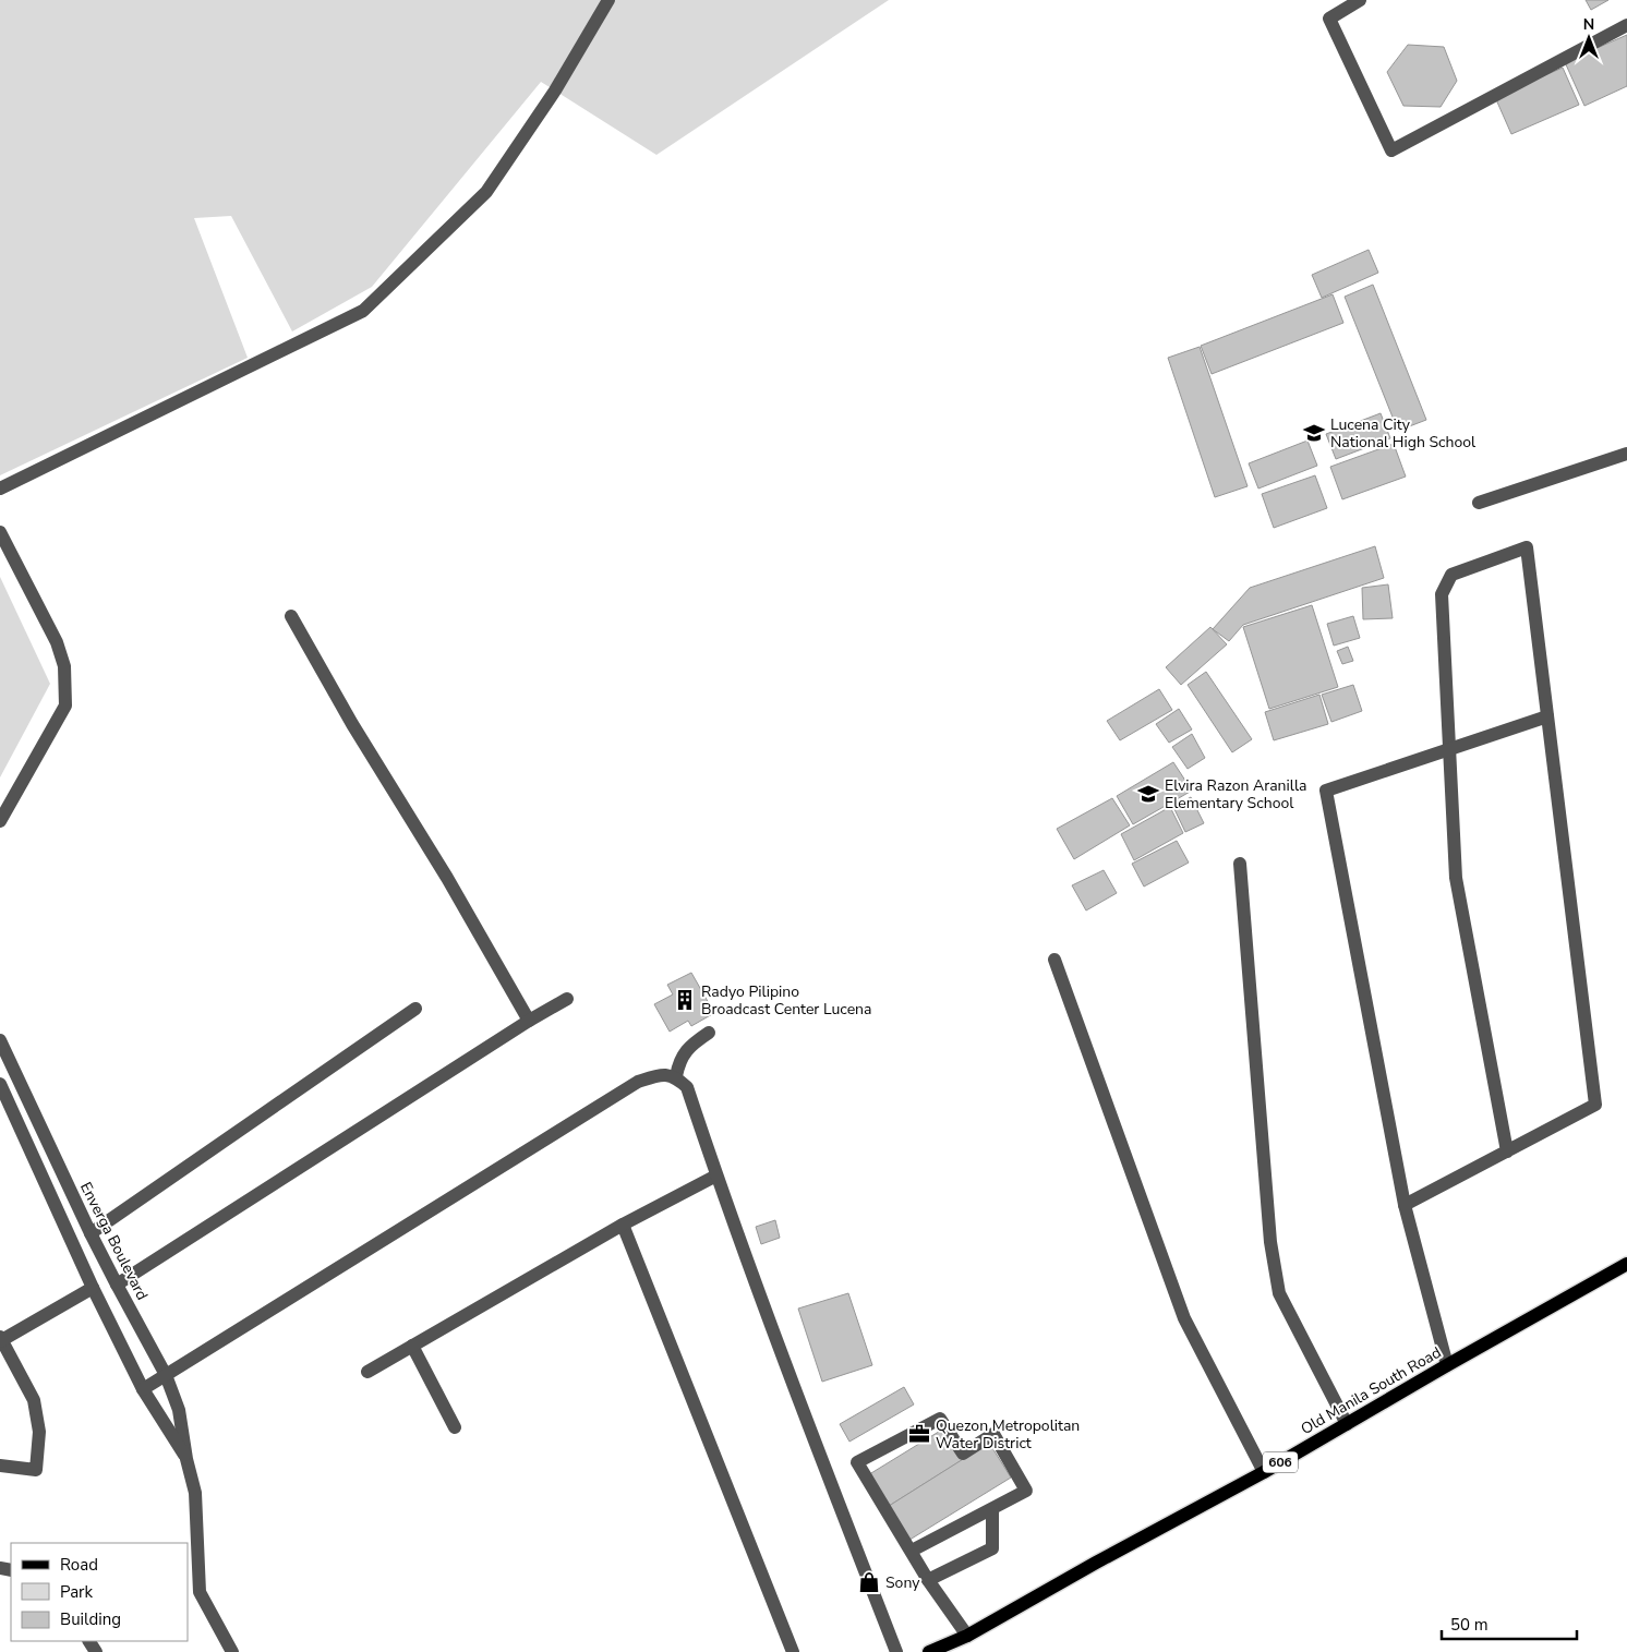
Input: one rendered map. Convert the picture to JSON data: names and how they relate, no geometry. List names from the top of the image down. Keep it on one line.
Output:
{"streets":{"main road":["Old Manila South Road","606"],"street":["Enverga Boulevard"]},"places":{"school or university":["Lucena City National High School","Elvira Razon Aranilla Elementary School"],"building":["Radyo Pilipino Broadcast Center Lucena"],"office":["Quezon Metropolitan Water District"],"shop":["Sony"]},"legend":["Road","Park","Building"],"scale_bar":"50 m","north":"top"}
